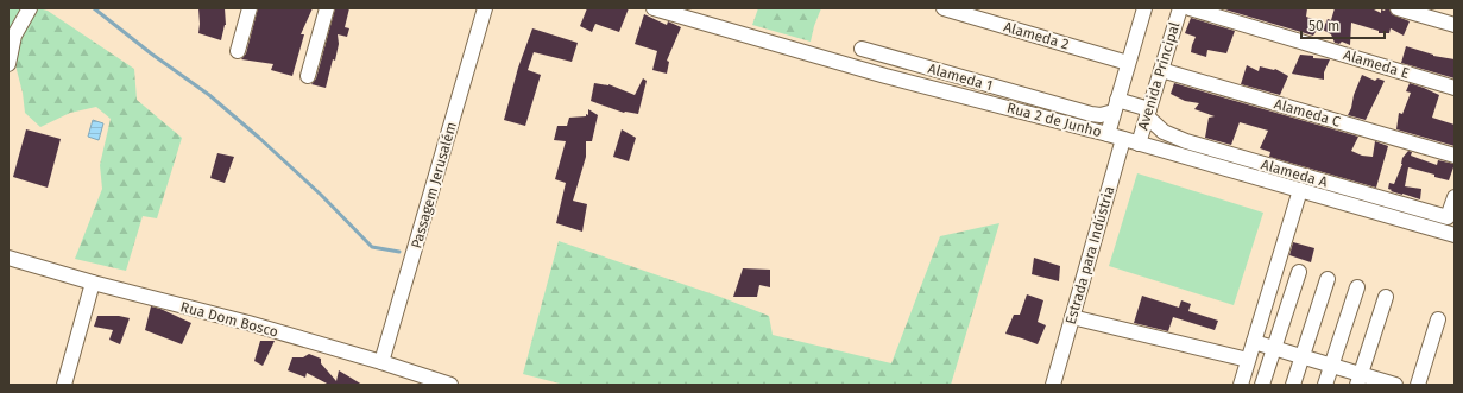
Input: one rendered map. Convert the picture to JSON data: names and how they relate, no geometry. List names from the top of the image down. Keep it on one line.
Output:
{"streets":{"street":["Alameda 2","Alameda E","Avenida Principal","Alameda 1","Alameda C","Rua 2 de Junho","Alameda A","Passagem Jerusalém","Estrada para Indústria","Rua Dom Bosco"]},"crossings":[["Avenida Principal","Alameda C"],["Avenida Principal","Rua 2 de Junho"],["Avenida Principal","Alameda A"],["Rua 2 de Junho","Estrada para Indústria"],["Passagem Jerusalém","Rua Dom Bosco"]],"scale_bar":"50 m"}
